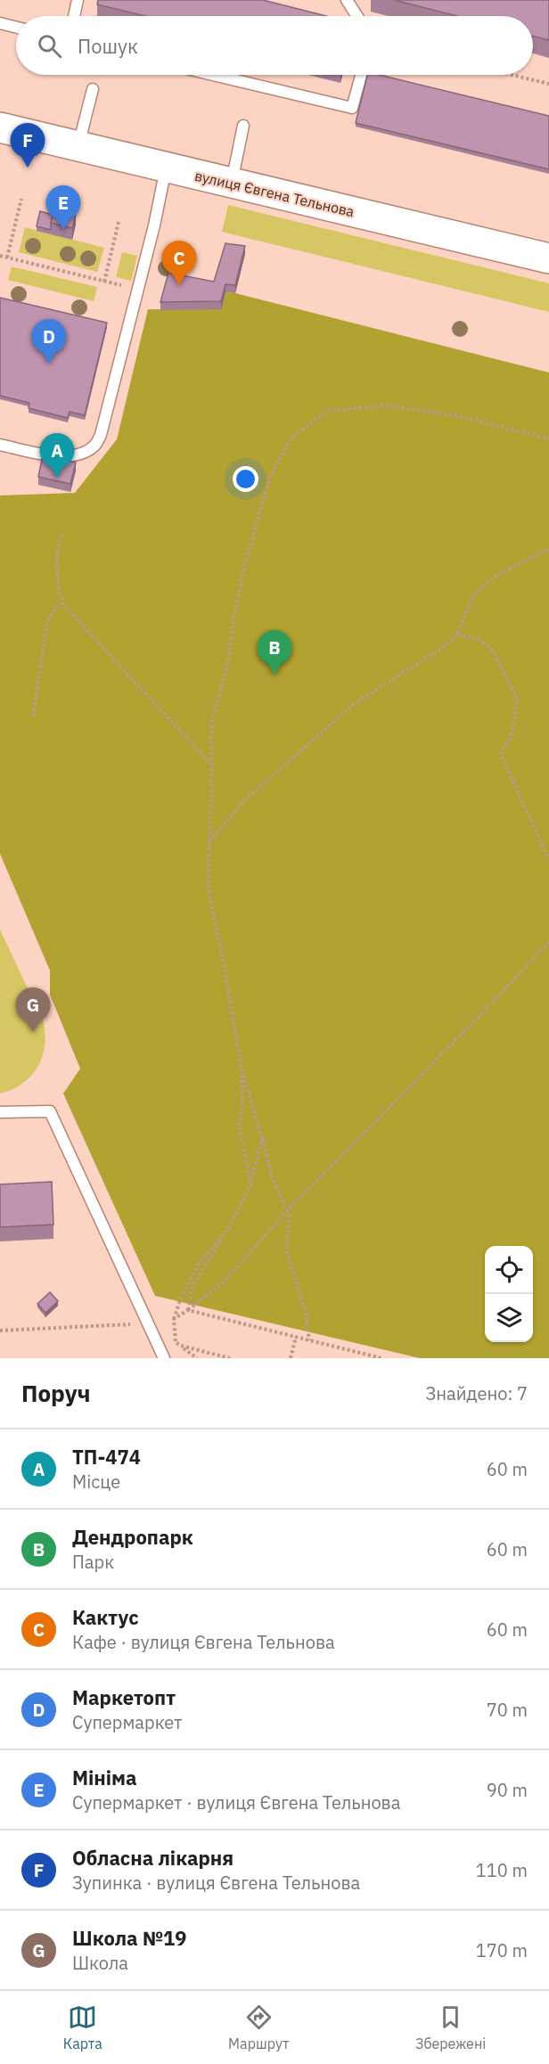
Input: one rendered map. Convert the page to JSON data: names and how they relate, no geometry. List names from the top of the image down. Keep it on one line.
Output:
{"streets":{"main road":["вулиця Євгена Тельнова"]},"page":{"search":"Пошук","pins":["F","E","C","D","A","B","G"],"heading":["Поруч","Знайдено: 7"],"list":[{"mark":"A","name":"ТП-474","note":"Місце","value":"60 m"},{"mark":"B","name":"Дендропарк","note":"Парк","value":"60 m"},{"mark":"C","name":"Кактус","note":"Кафе · вулиця Євгена Тельнова","value":"60 m"},{"mark":"D","name":"Маркетопт","note":"Супермаркет","value":"70 m"},{"mark":"E","name":"Мініма","note":"Супермаркет · вулиця Євгена Тельнова","value":"90 m"},{"mark":"F","name":"Обласна лікарня","note":"Зупинка · вулиця Євгена Тельнова","value":"110 m"},{"mark":"G","name":"Школа №19","note":"Школа","value":"170 m"}],"nav":["Карта","Маршрут","Збережені"]}}
